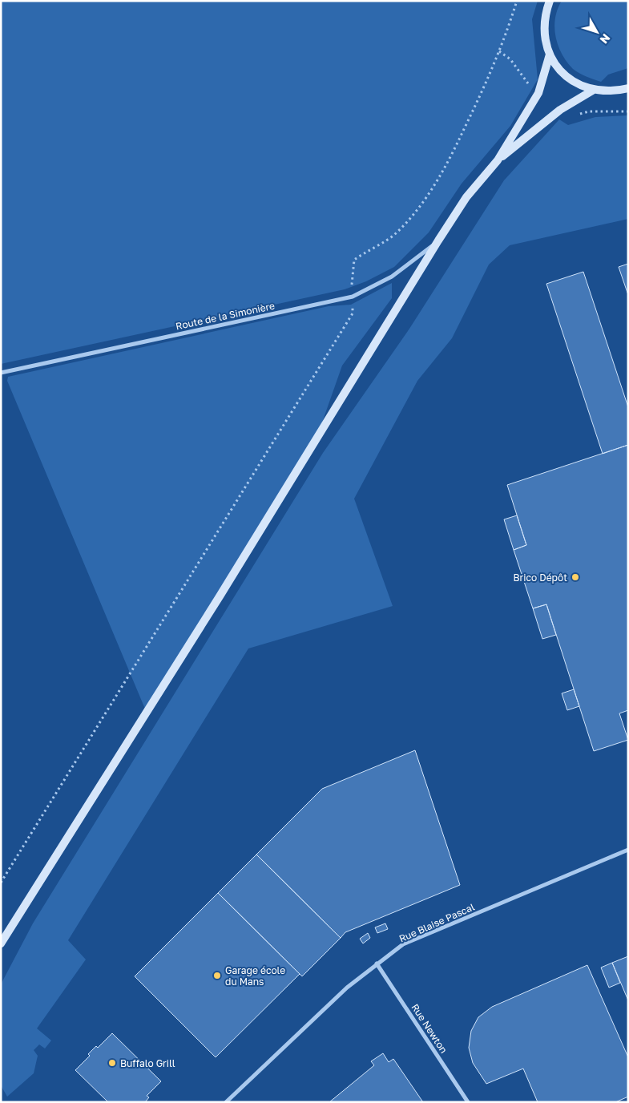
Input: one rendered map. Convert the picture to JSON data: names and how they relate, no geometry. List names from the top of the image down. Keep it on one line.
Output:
{"streets":{"street":["Route de la Simonière","Rue Blaise Pascal","Rue Newton"]},"crossings":[["Rue Blaise Pascal","Rue Newton"]],"places":["Brico Dépôt","Garage école du Mans","Buffalo Grill"],"north":"bottom right"}
